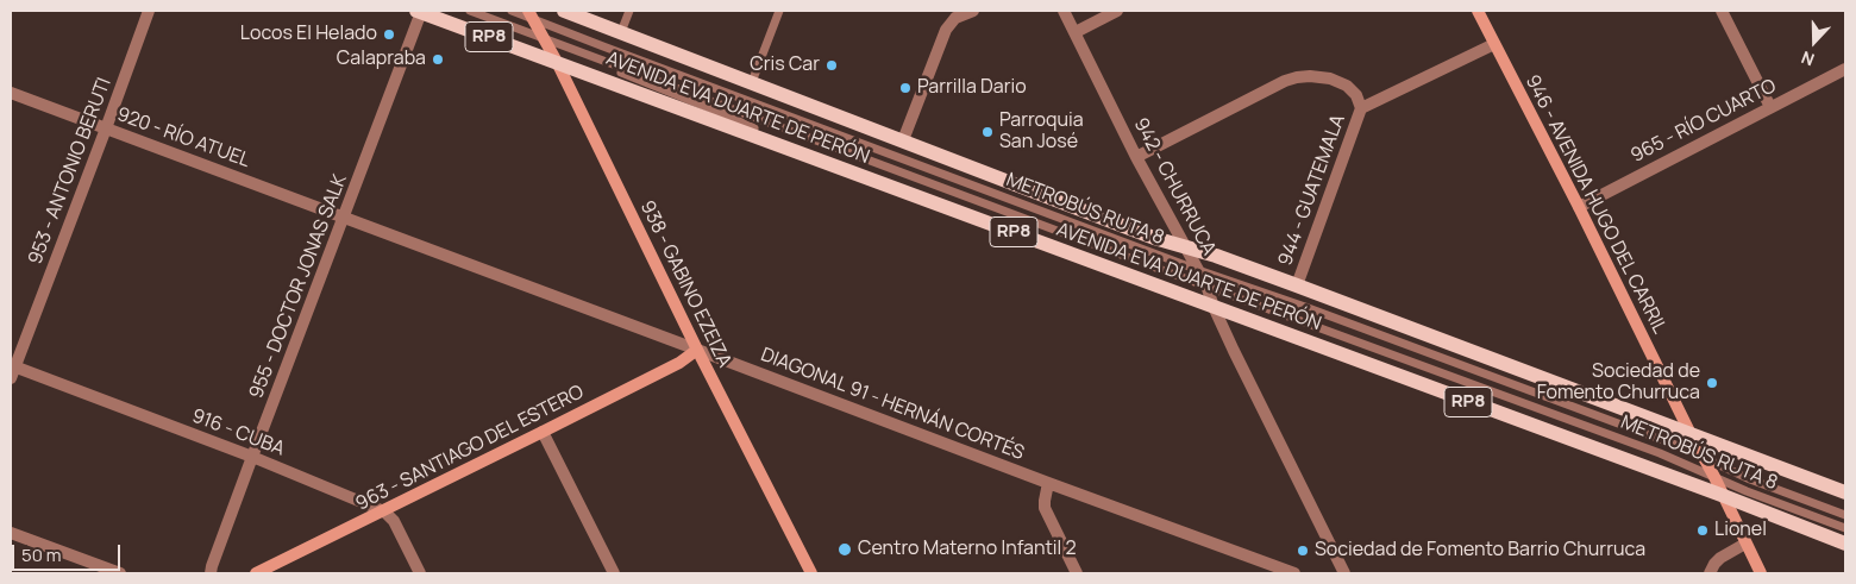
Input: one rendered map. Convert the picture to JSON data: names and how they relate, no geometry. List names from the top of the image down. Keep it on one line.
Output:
{"streets":{"main road":["RP8","AVENIDA EVA DUARTE DE PERÓN"],"street":["965 - RÍO CUARTO","920 - RÍO ATUEL","953 - ANTONIO BERUTI","942 - CHURRUCA","944 - GUATEMALA","946 - AVENIDA HUGO DEL CARRIL","938 - GABINO EZEIZA","955 - DOCTOR JONAS SALK","DIAGONAL 91 - HERNÁN CORTÉS","916 - CUBA","963 - SANTIAGO DEL ESTERO"],"lane":["METROBÚS RUTA 8"]},"crossings":[["AVENIDA EVA DUARTE DE PERÓN","942 - CHURRUCA"],["AVENIDA EVA DUARTE DE PERÓN","944 - GUATEMALA"],["AVENIDA EVA DUARTE DE PERÓN","946 - AVENIDA HUGO DEL CARRIL"],["AVENIDA EVA DUARTE DE PERÓN","938 - GABINO EZEIZA"],["AVENIDA EVA DUARTE DE PERÓN","955 - DOCTOR JONAS SALK"],["965 - RÍO CUARTO","946 - AVENIDA HUGO DEL CARRIL"],["920 - RÍO ATUEL","953 - ANTONIO BERUTI"],["920 - RÍO ATUEL","955 - DOCTOR JONAS SALK"],["920 - RÍO ATUEL","DIAGONAL 91 - HERNÁN CORTÉS"],["953 - ANTONIO BERUTI","916 - CUBA"],["942 - CHURRUCA","METROBÚS RUTA 8"],["946 - AVENIDA HUGO DEL CARRIL","METROBÚS RUTA 8"],["METROBÚS RUTA 8","938 - GABINO EZEIZA"],["938 - GABINO EZEIZA","DIAGONAL 91 - HERNÁN CORTÉS"],["938 - GABINO EZEIZA","963 - SANTIAGO DEL ESTERO"],["955 - DOCTOR JONAS SALK","DIAGONAL 91 - HERNÁN CORTÉS"],["955 - DOCTOR JONAS SALK","916 - CUBA"],["DIAGONAL 91 - HERNÁN CORTÉS","963 - SANTIAGO DEL ESTERO"],["916 - CUBA","963 - SANTIAGO DEL ESTERO"]],"places":["Locos El Helado","Calapraba","Cris Car","Parrilla Dario","Parroquia San José","Sociedad de Fomento Churruca","Lionel","Centro Materno Infantil 2","Sociedad de Fomento Barrio Churruca"],"scale_bar":"50 m","north":"bottom"}
